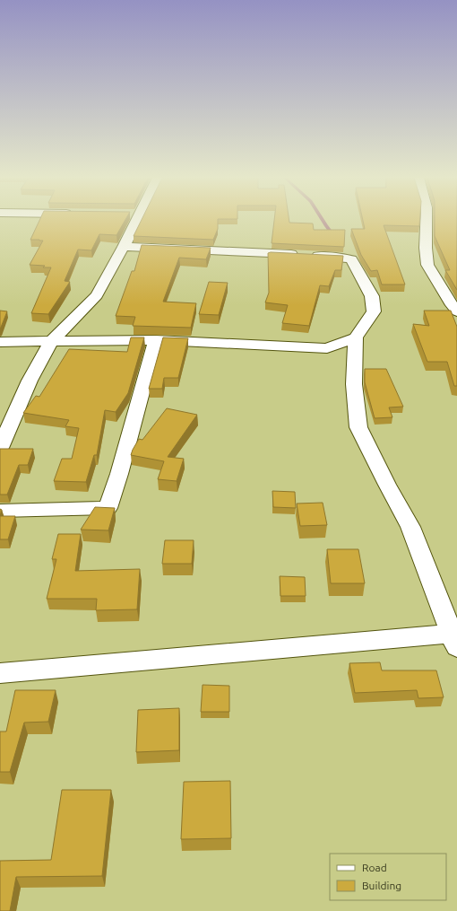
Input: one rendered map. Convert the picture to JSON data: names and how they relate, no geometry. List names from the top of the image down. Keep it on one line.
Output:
{"legend":["Road","Building"]}
